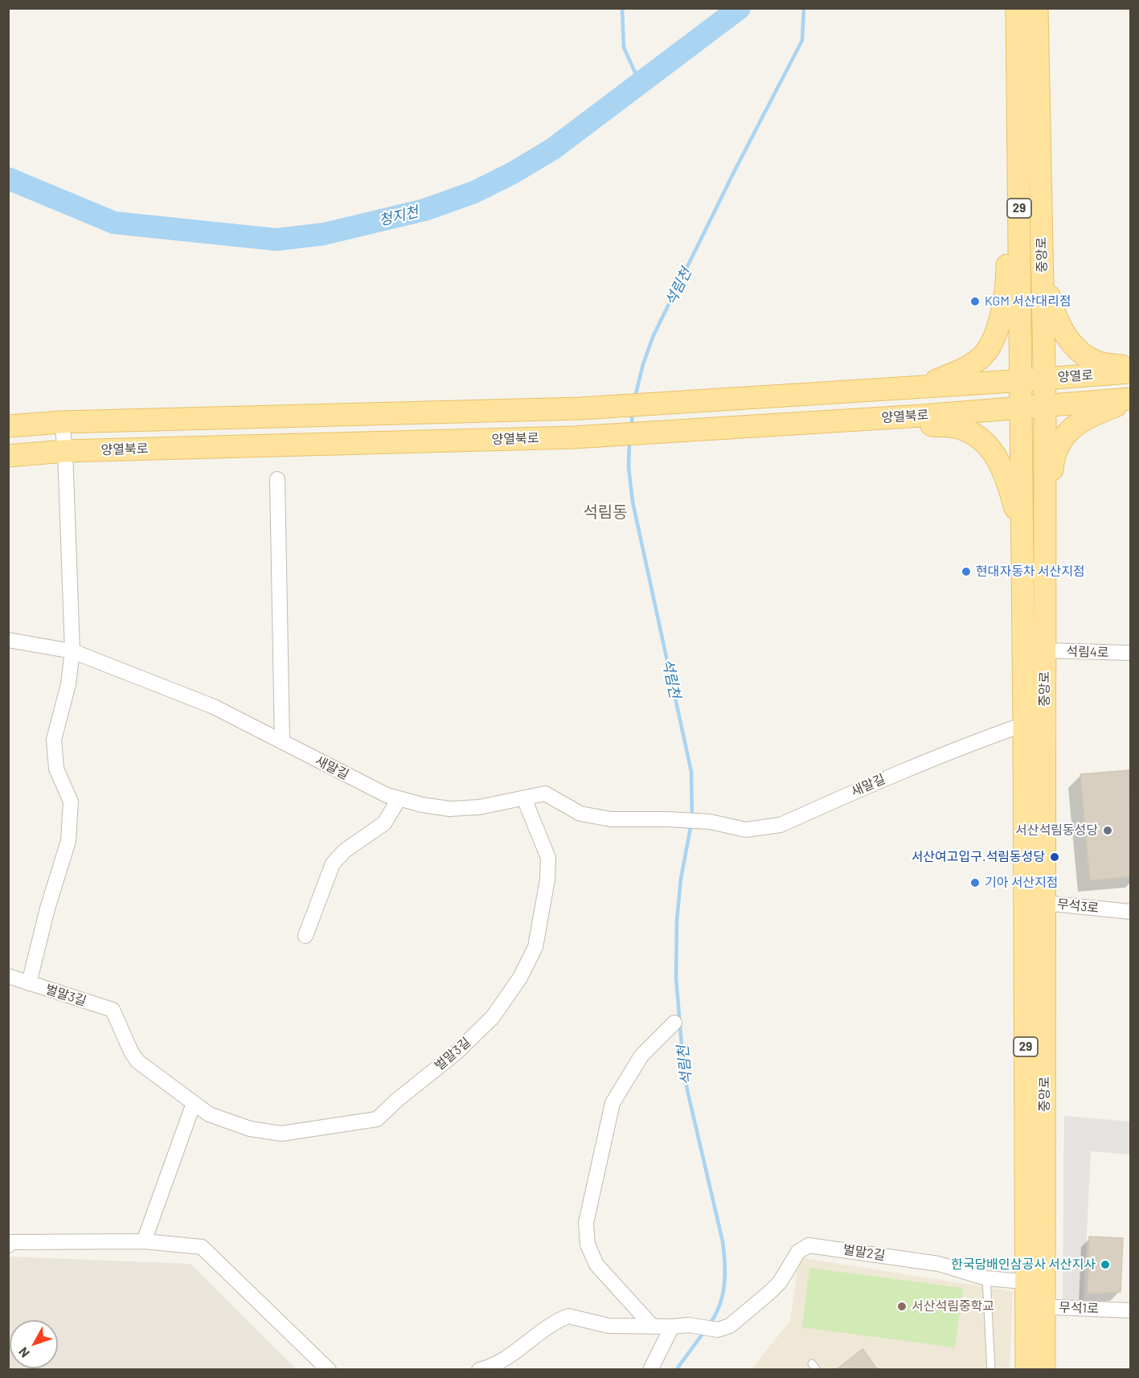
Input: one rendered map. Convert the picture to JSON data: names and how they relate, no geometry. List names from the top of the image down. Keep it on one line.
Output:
{"streets":{"main road":["29","중앙로","양열로","양열북로"],"street":["석림4로","새말길","무석3로","벌말3길","벌말2길","무석1로"]},"crossings":[["중앙로","양열로"],["중앙로","양열북로"],["중앙로","석림4로"],["중앙로","새말길"],["중앙로","무석3로"],["중앙로","벌말2길"],["중앙로","무석1로"],["양열로","양열북로"],["새말길","벌말3길"]],"districts":["석림동"],"water":["청지천","석림천"],"places":["KGM 서산대리점","현대자동차 서산지점","서산석림동성당","서산여고입구.석림동성당","기아 서산지점","한국담배인삼공사 서산지사","서산석림중학교"],"north":"bottom left"}
